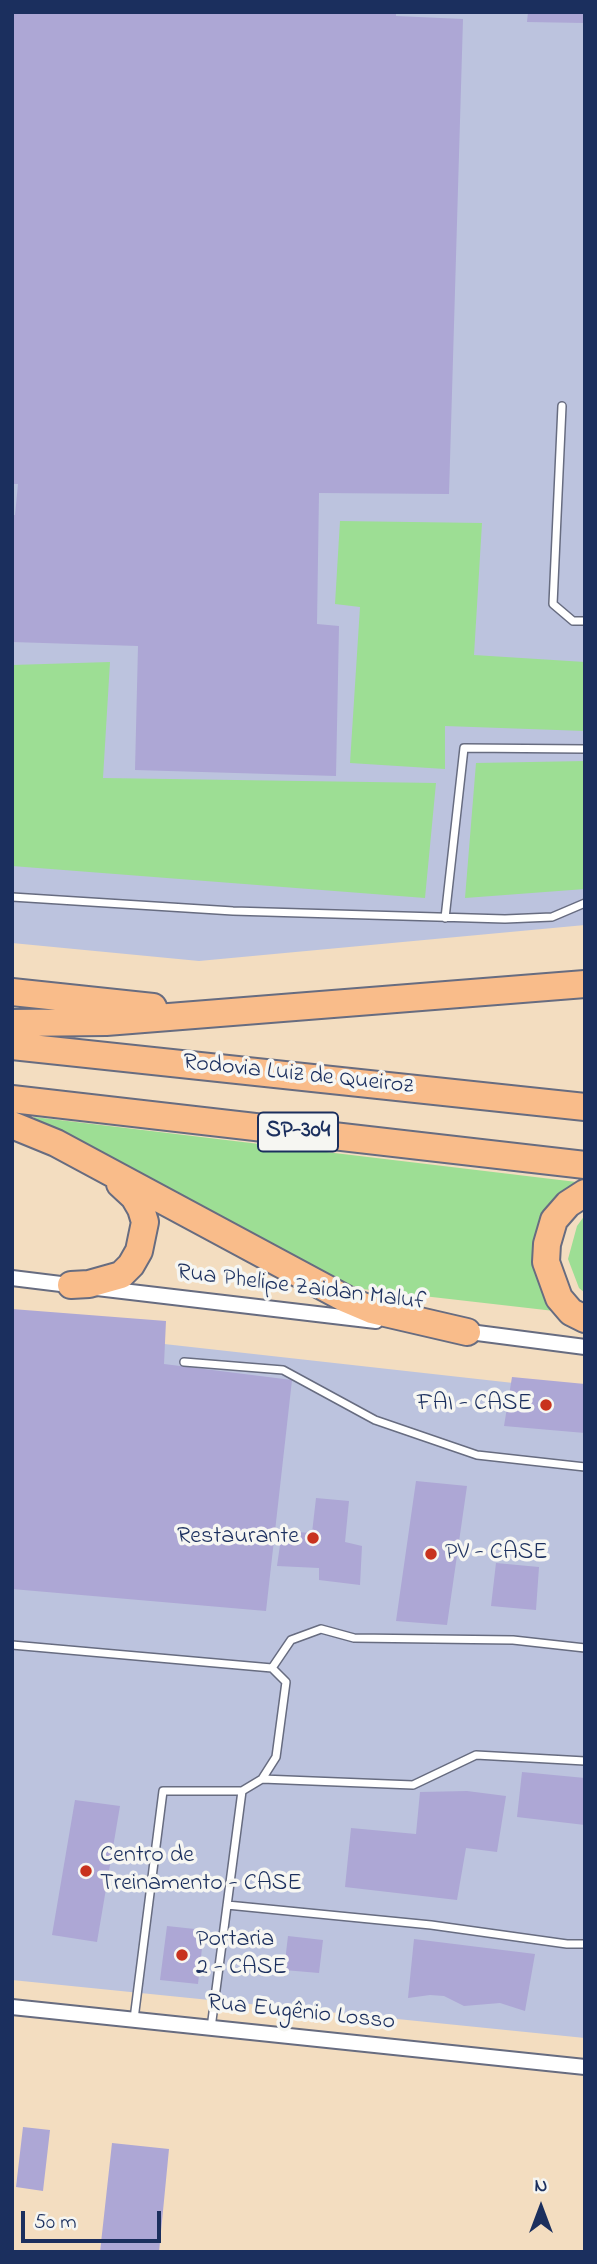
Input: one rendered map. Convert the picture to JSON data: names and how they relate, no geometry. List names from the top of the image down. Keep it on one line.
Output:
{"streets":{"highway":["Rodovia Luiz de Queiroz","SP-304"],"street":["Rua Phelipe Zaidan Maluf","Rua Eugênio Losso"]},"places":["FAI - CASE","Restaurante","PV - CASE","Centro de Treinamento - CASE","Portaria 2 - CASE"],"scale_bar":"50 m","north":"top"}
